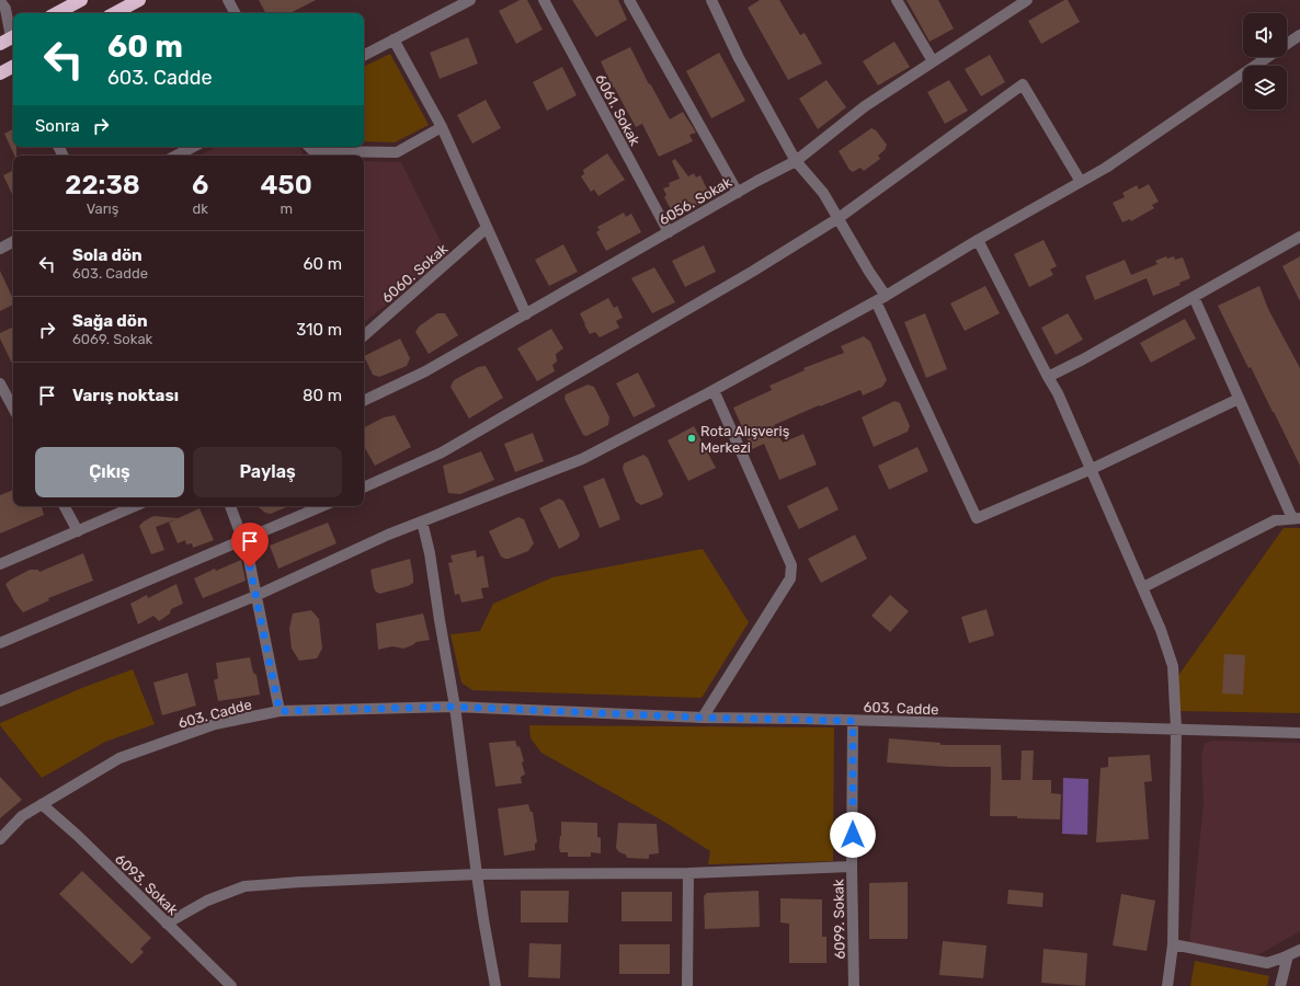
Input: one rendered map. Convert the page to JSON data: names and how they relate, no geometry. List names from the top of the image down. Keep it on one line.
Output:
{"streets":{"street":["6061. Sokak","6056. Sokak","6060. Sokak","603. Cadde","6093. Sokak","6099. Sokak"]},"crossings":[["6061. Sokak","6056. Sokak"],["603. Cadde","6093. Sokak"],["603. Cadde","6099. Sokak"]],"places":["Rota Alışveriş Merkezi"],"page":{"turn":["60 m","603. Cadde"],"then":"Sonra","eta":["22:38","Varış","6","dk","450","m"],"list":[{"name":"Sola dön","note":"603. Cadde","value":"60 m"},{"name":"Sağa dön","note":"6069. Sokak","value":"310 m"},{"name":"Varış noktası","value":"80 m"}],"buttons":["Çıkış","Paylaş"]}}
